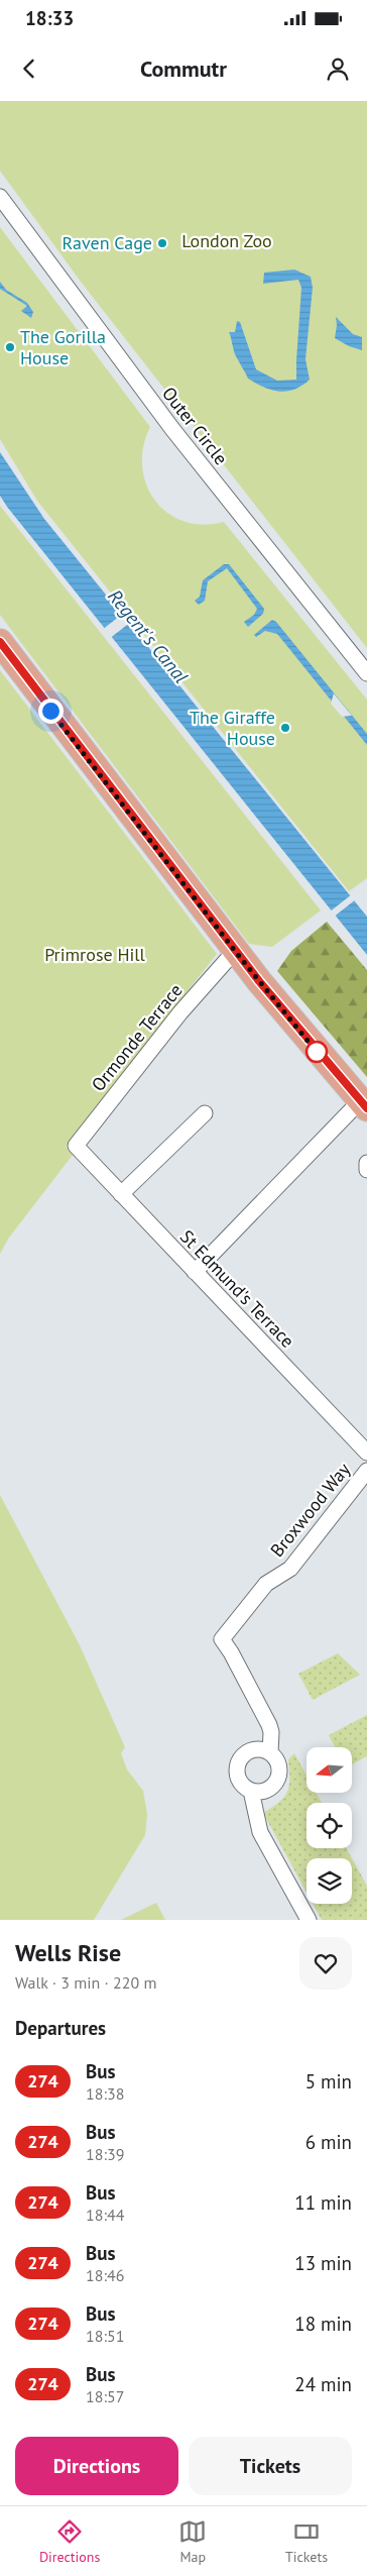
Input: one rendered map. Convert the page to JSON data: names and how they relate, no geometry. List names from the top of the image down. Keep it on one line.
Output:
{"streets":{"street":["Outer Circle","Ormonde Terrace","St Edmund's Terrace","Broxwood Way"]},"crossings":[["Ormonde Terrace","St Edmund's Terrace"]],"water":["Regent's Canal"],"parks":["London Zoo","Primrose Hill"],"places":["Raven Cage","The Gorilla House","The Giraffe House"],"lines":["bus line 274"],"north":"left","page":{"status":"18:33","header":"Commutr","heading":[["Wells Rise","Walk · 3 min · 220 m"],"Departures"],"list":[{"mark":"274","name":"Bus","note":"18:38","value":"5 min"},{"mark":"274","name":"Bus","note":"18:39","value":"6 min"},{"mark":"274","name":"Bus","note":"18:44","value":"11 min"},{"mark":"274","name":"Bus","note":"18:46","value":"13 min"},{"mark":"274","name":"Bus","note":"18:51","value":"18 min"},{"mark":"274","name":"Bus","note":"18:57","value":"24 min"}],"buttons":["Directions","Tickets"],"tabs":["Directions","Map","Tickets"]}}
